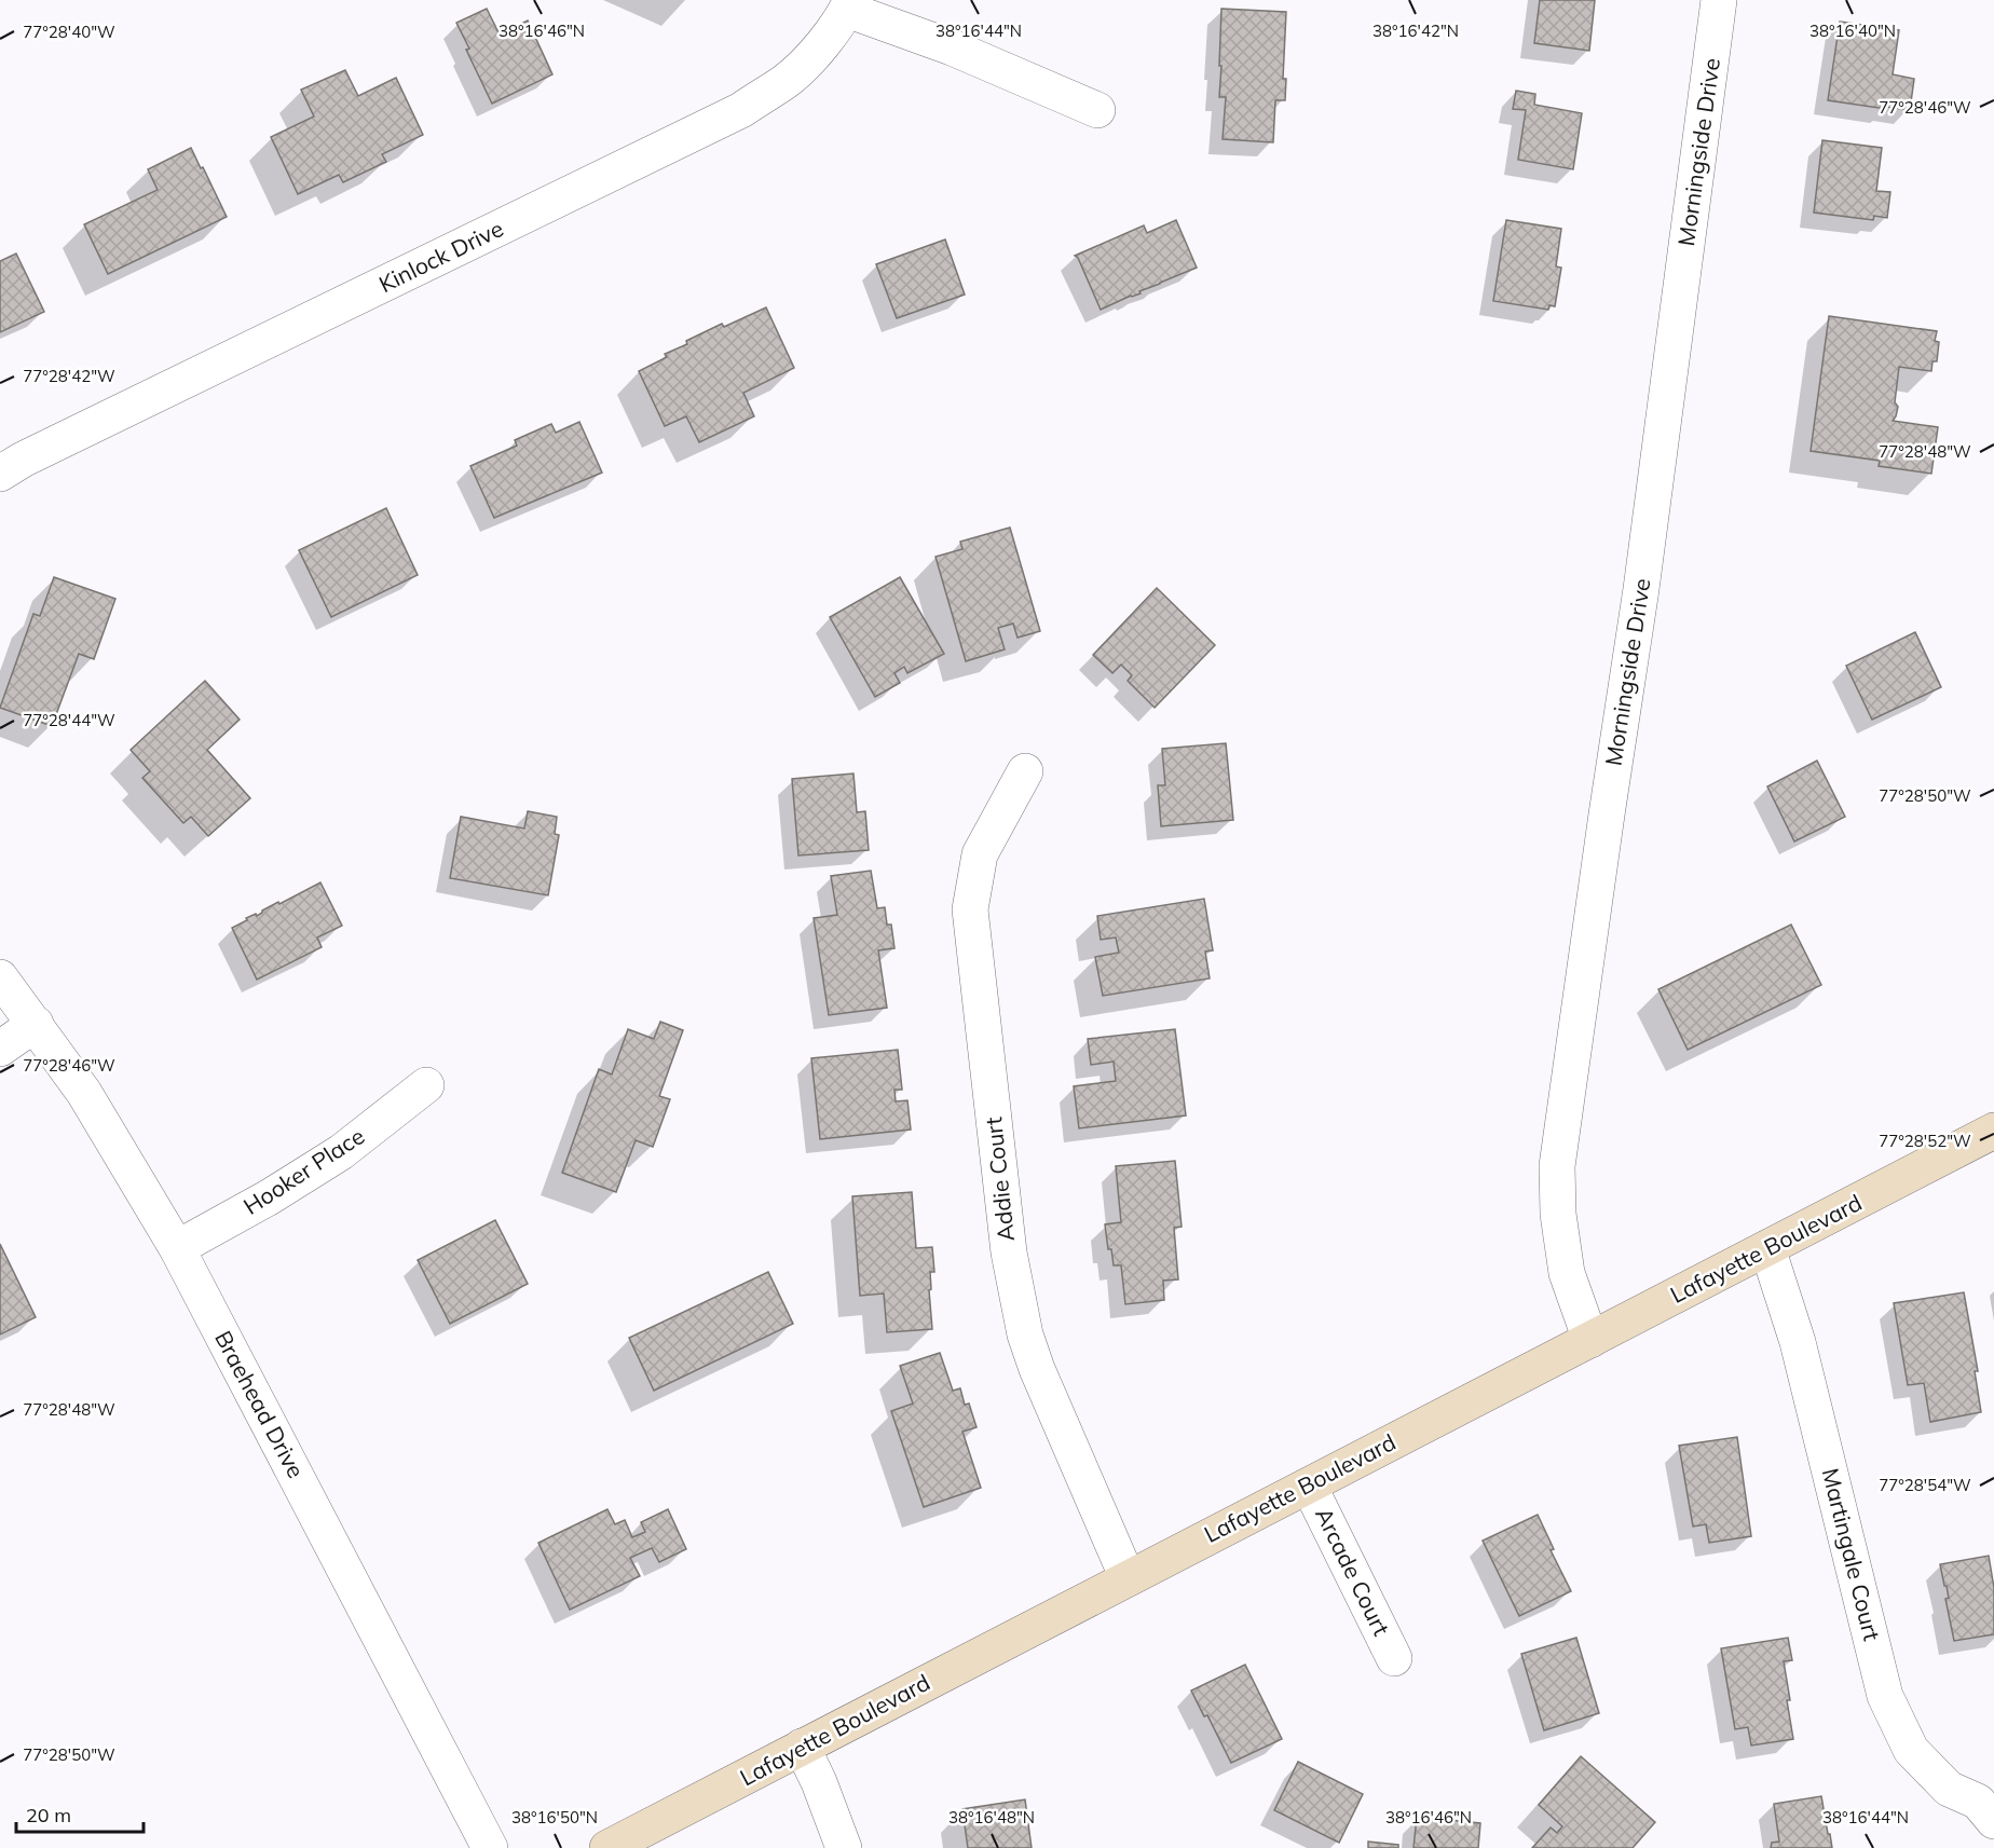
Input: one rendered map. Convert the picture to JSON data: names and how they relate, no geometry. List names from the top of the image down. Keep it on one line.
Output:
{"streets":{"main road":["Lafayette Boulevard"],"street":["Morningside Drive","Kinlock Drive","Hooker Place","Addie Court","Braehead Drive","Martingale Court","Arcade Court"]},"crossings":[["Morningside Drive","Lafayette Boulevard"],["Hooker Place","Braehead Drive"],["Addie Court","Lafayette Boulevard"],["Lafayette Boulevard","Martingale Court"],["Lafayette Boulevard","Arcade Court"]],"scale_bar":"20 m","coordinates":["38°16'46\"N","38°16'44\"N","38°16'42\"N","38°16'40\"N","77°28'40\"W","77°28'46\"W","77°28'42\"W","77°28'48\"W","77°28'44\"W","77°28'50\"W","77°28'52\"W","77°28'54\"W","38°16'50\"N","38°16'48\"N"]}
